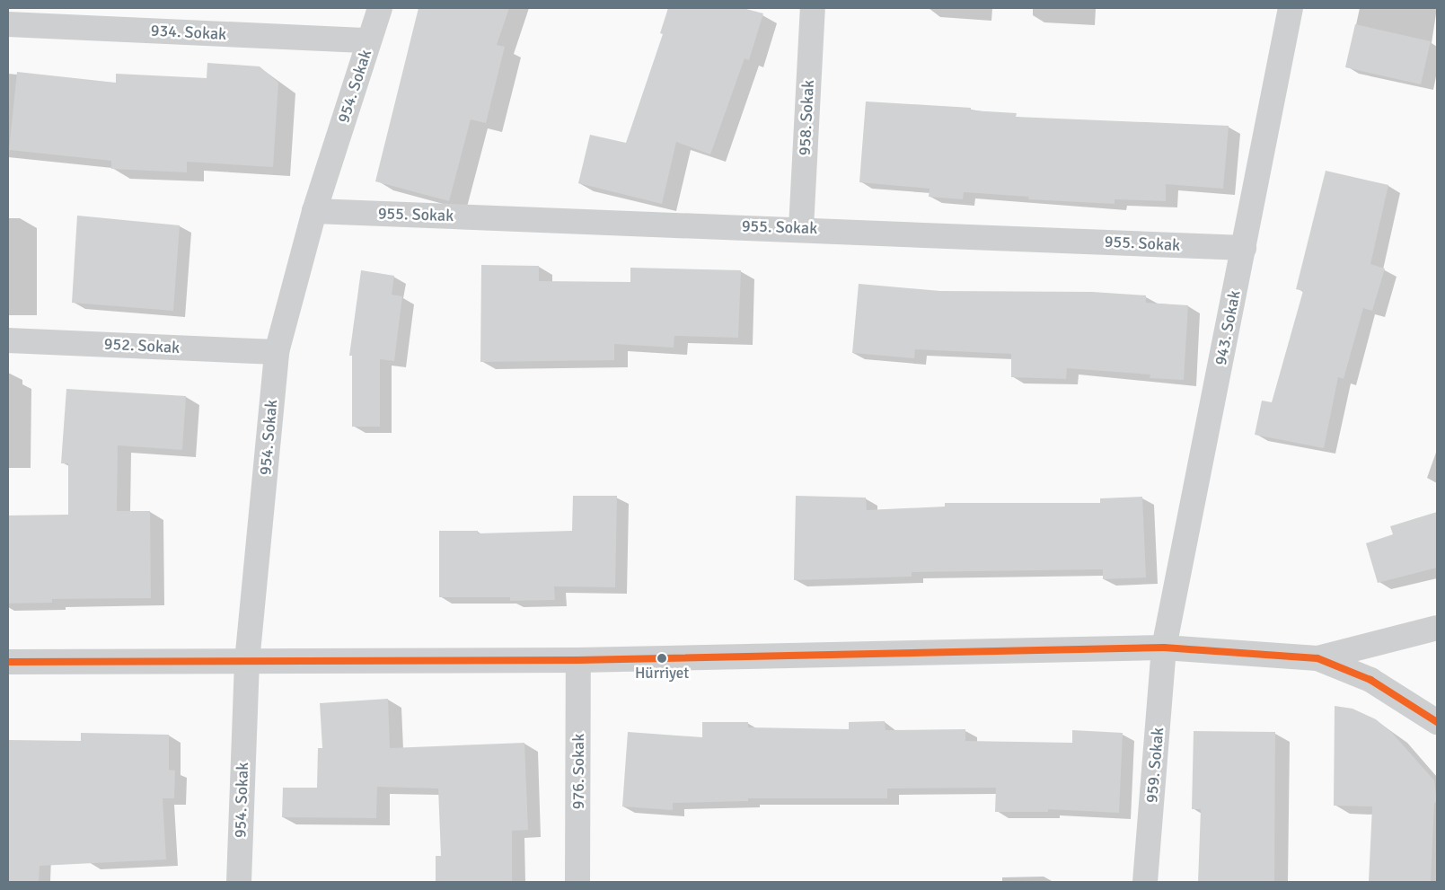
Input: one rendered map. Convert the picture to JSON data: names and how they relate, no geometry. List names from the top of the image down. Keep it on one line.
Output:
{"streets":{"street":["934. Sokak","954. Sokak","958. Sokak","955. Sokak","943. Sokak","952. Sokak","959. Sokak","976. Sokak"]},"crossings":[["934. Sokak","954. Sokak"],["954. Sokak","955. Sokak"],["954. Sokak","952. Sokak"],["958. Sokak","955. Sokak"],["955. Sokak","943. Sokak"],["943. Sokak","959. Sokak"]],"places":["Hürriyet"]}
